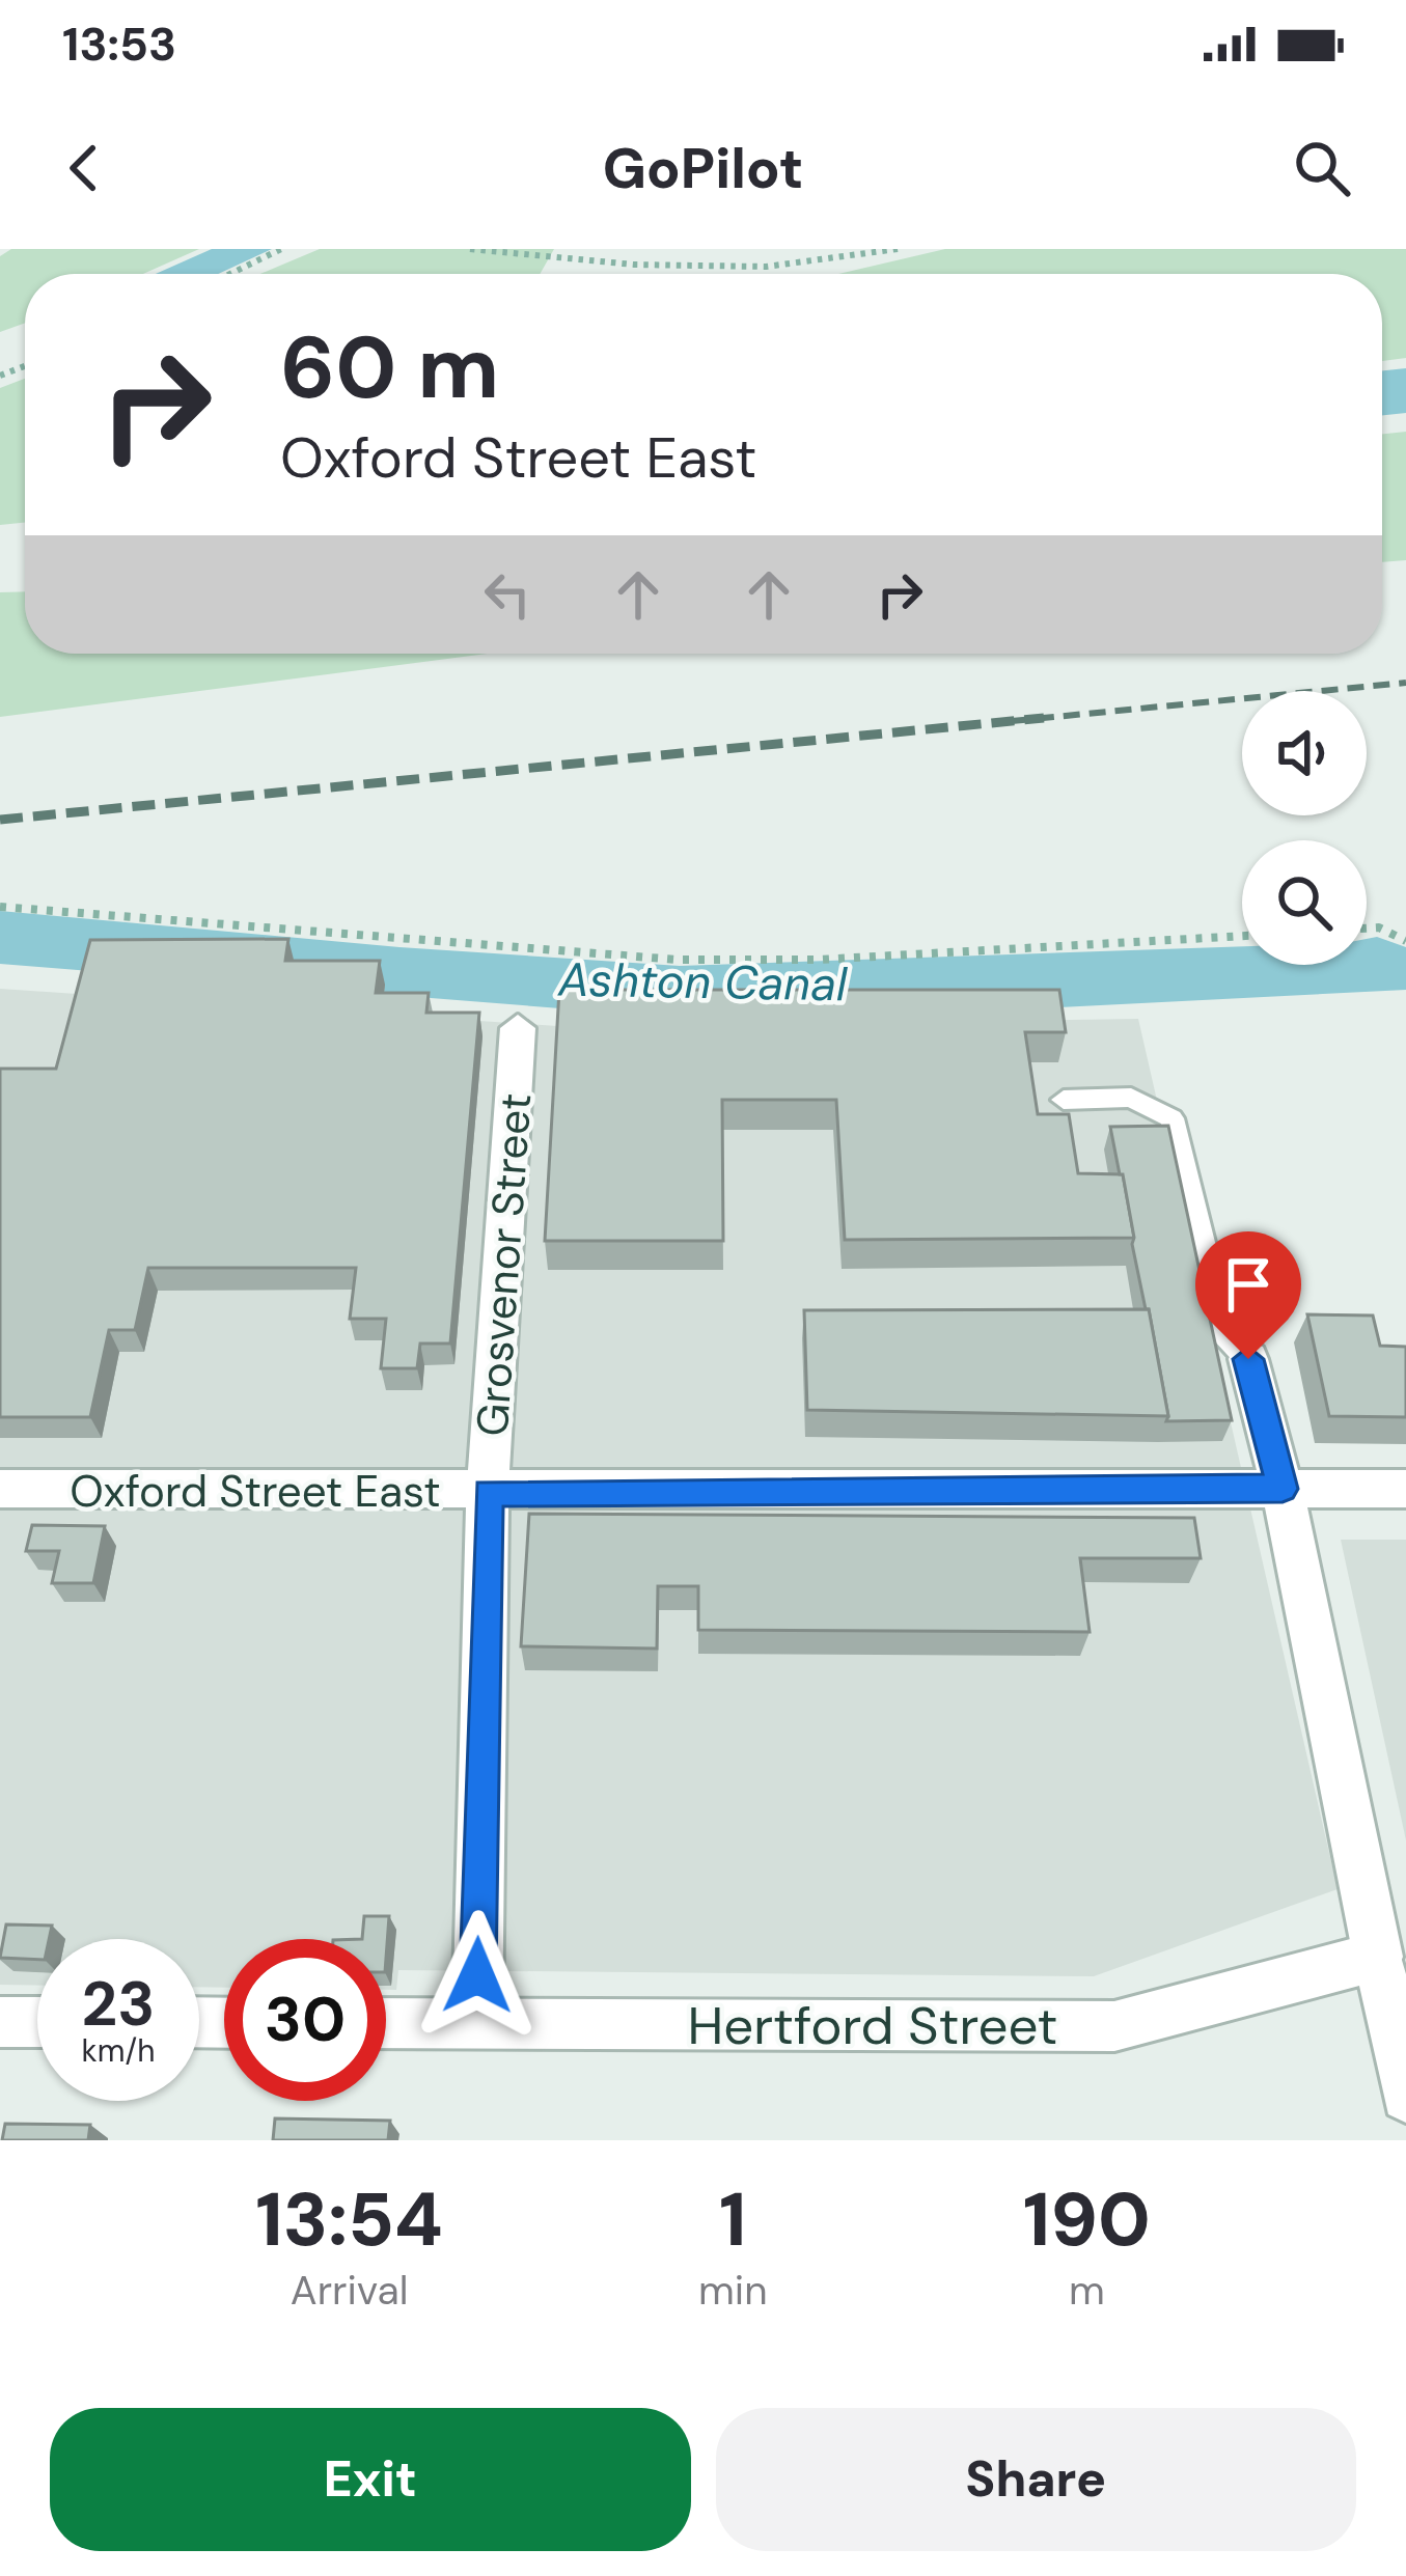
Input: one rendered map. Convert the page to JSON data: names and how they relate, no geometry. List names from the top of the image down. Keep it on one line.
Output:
{"streets":{"street":["Grosvenor Street","Oxford Street East","Hertford Street"]},"crossings":[["Grosvenor Street","Oxford Street East"],["Grosvenor Street","Hertford Street"]],"water":["Ashton Canal"],"page":{"status":"13:53","header":"GoPilot","turn":["60 m","Oxford Street East"],"speed":"23 km/h","limit":"30","eta":["13:54","Arrival","1","min","190","m"],"buttons":["Exit","Share"]}}
